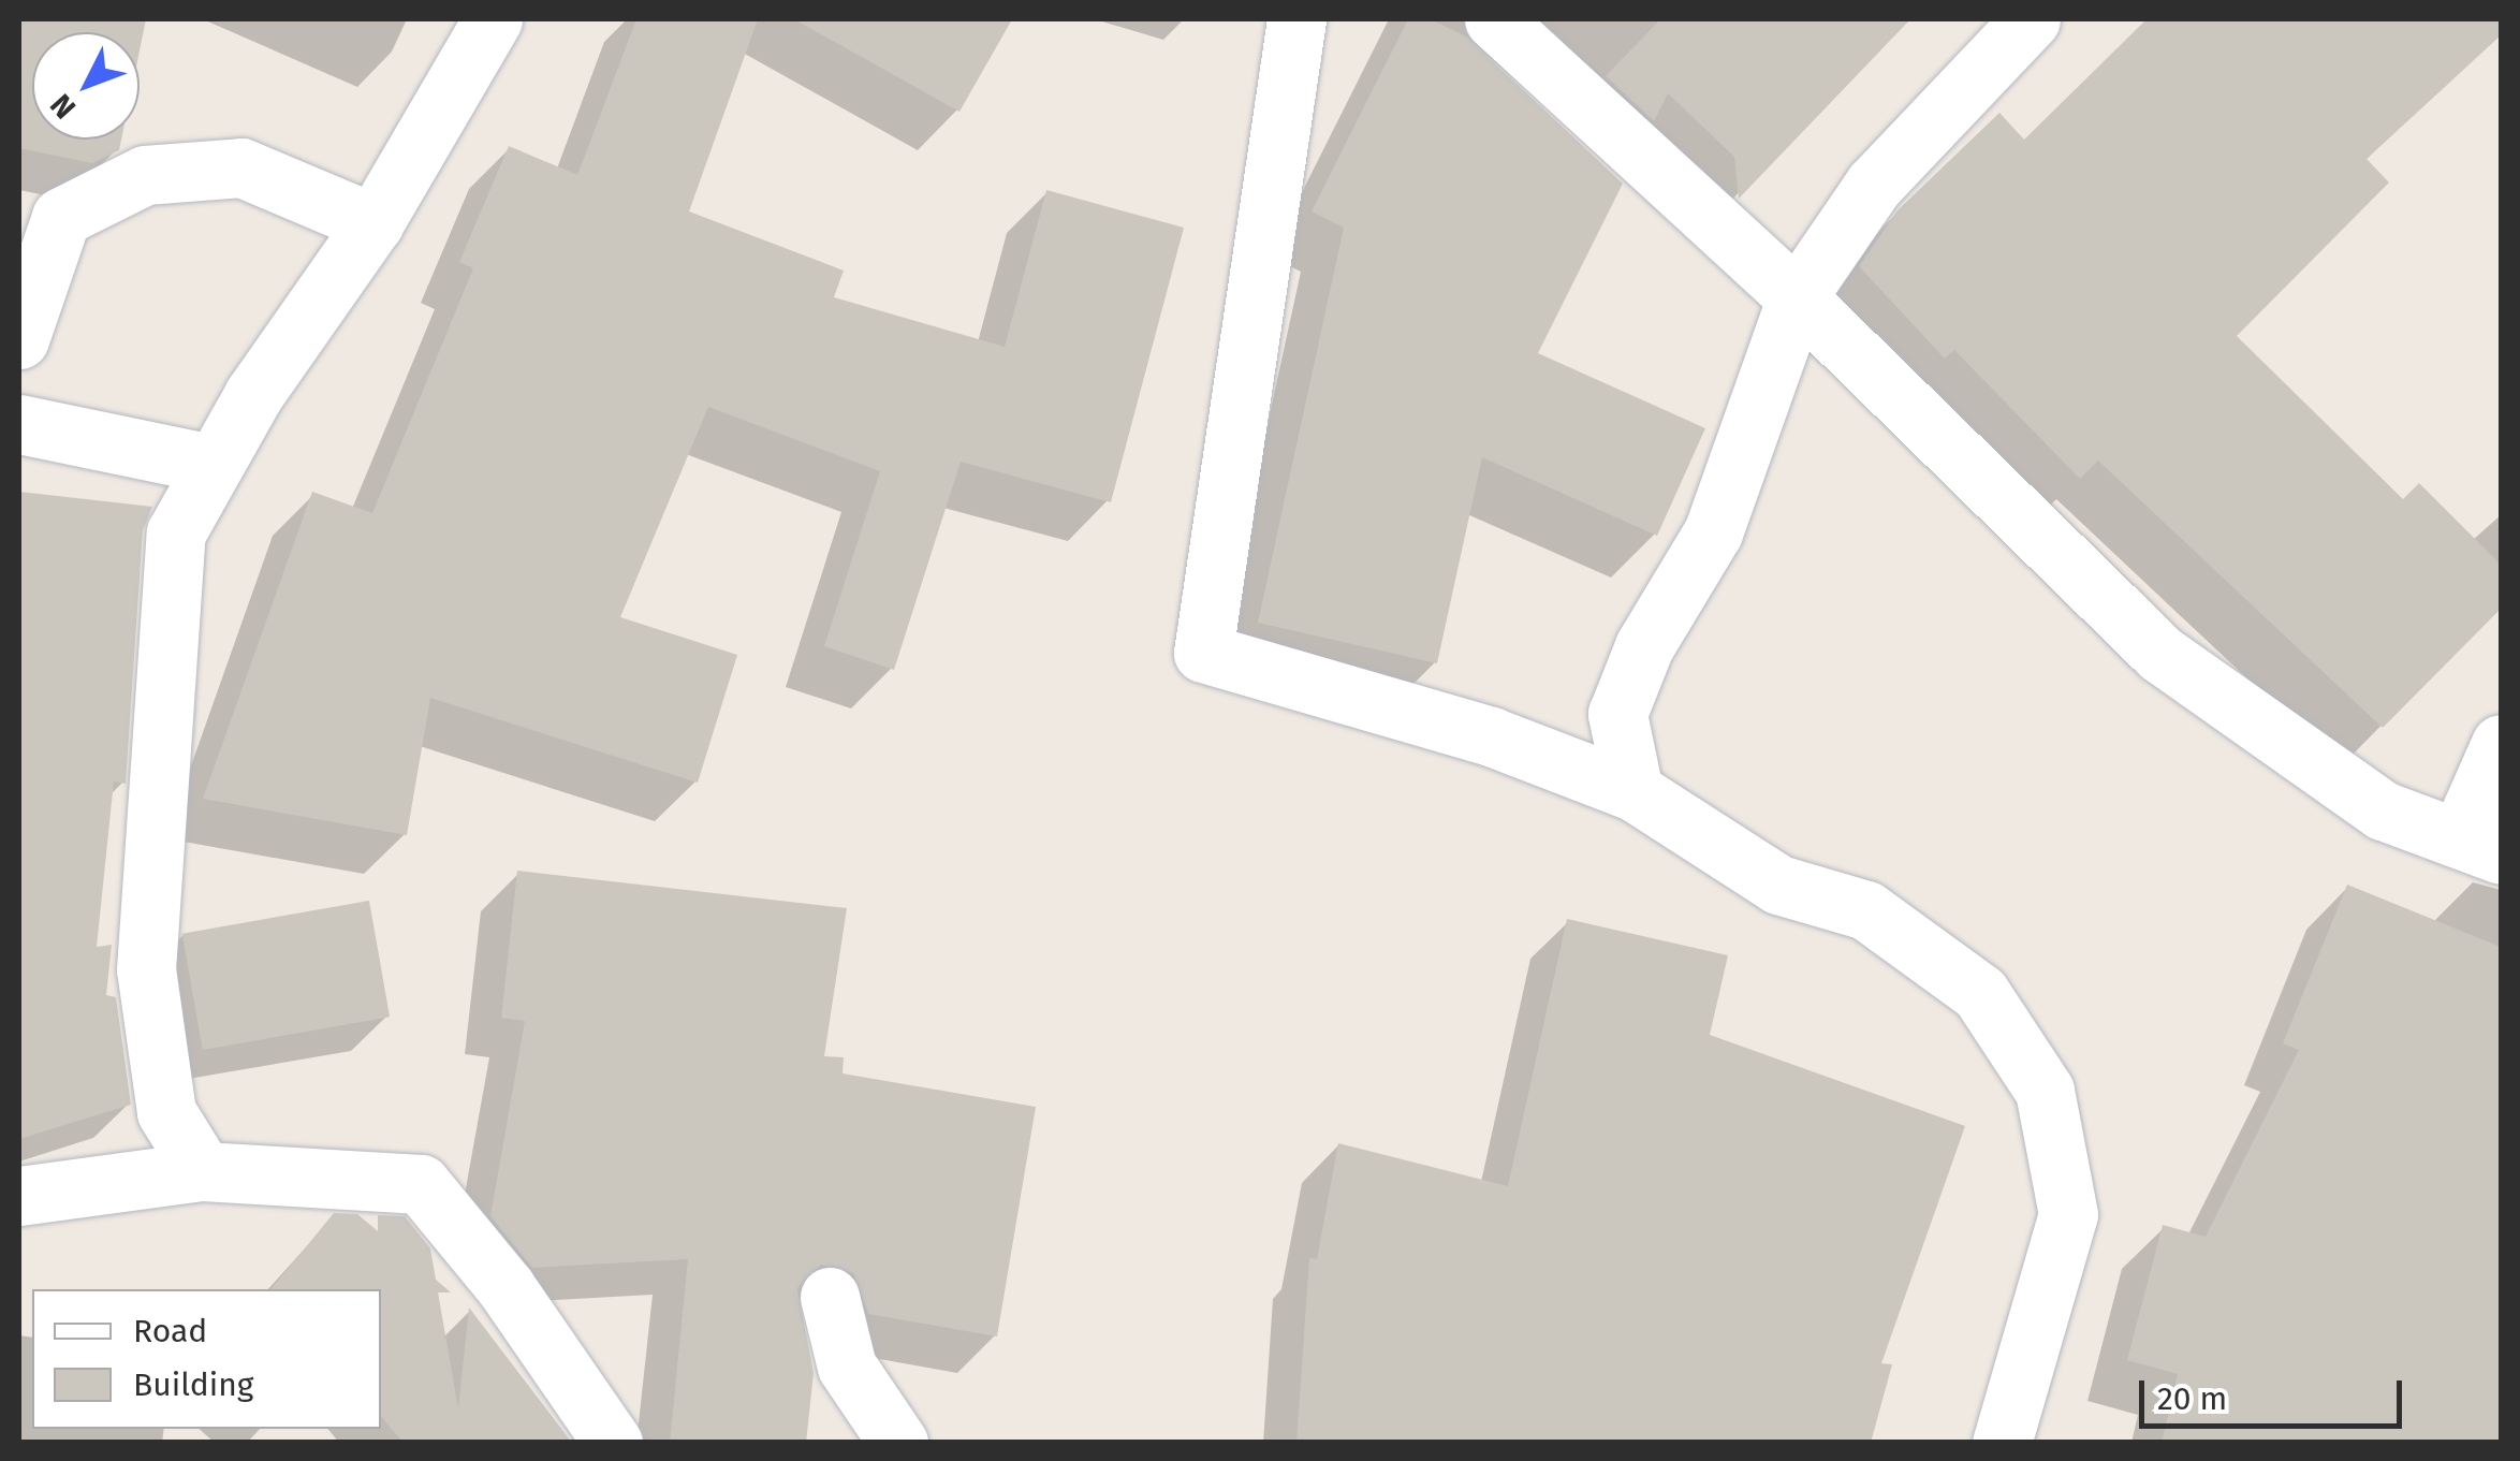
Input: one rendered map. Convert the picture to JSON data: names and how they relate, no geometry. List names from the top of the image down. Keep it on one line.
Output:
{"legend":["Road","Building"],"scale_bar":"20 m","north":"bottom left"}
